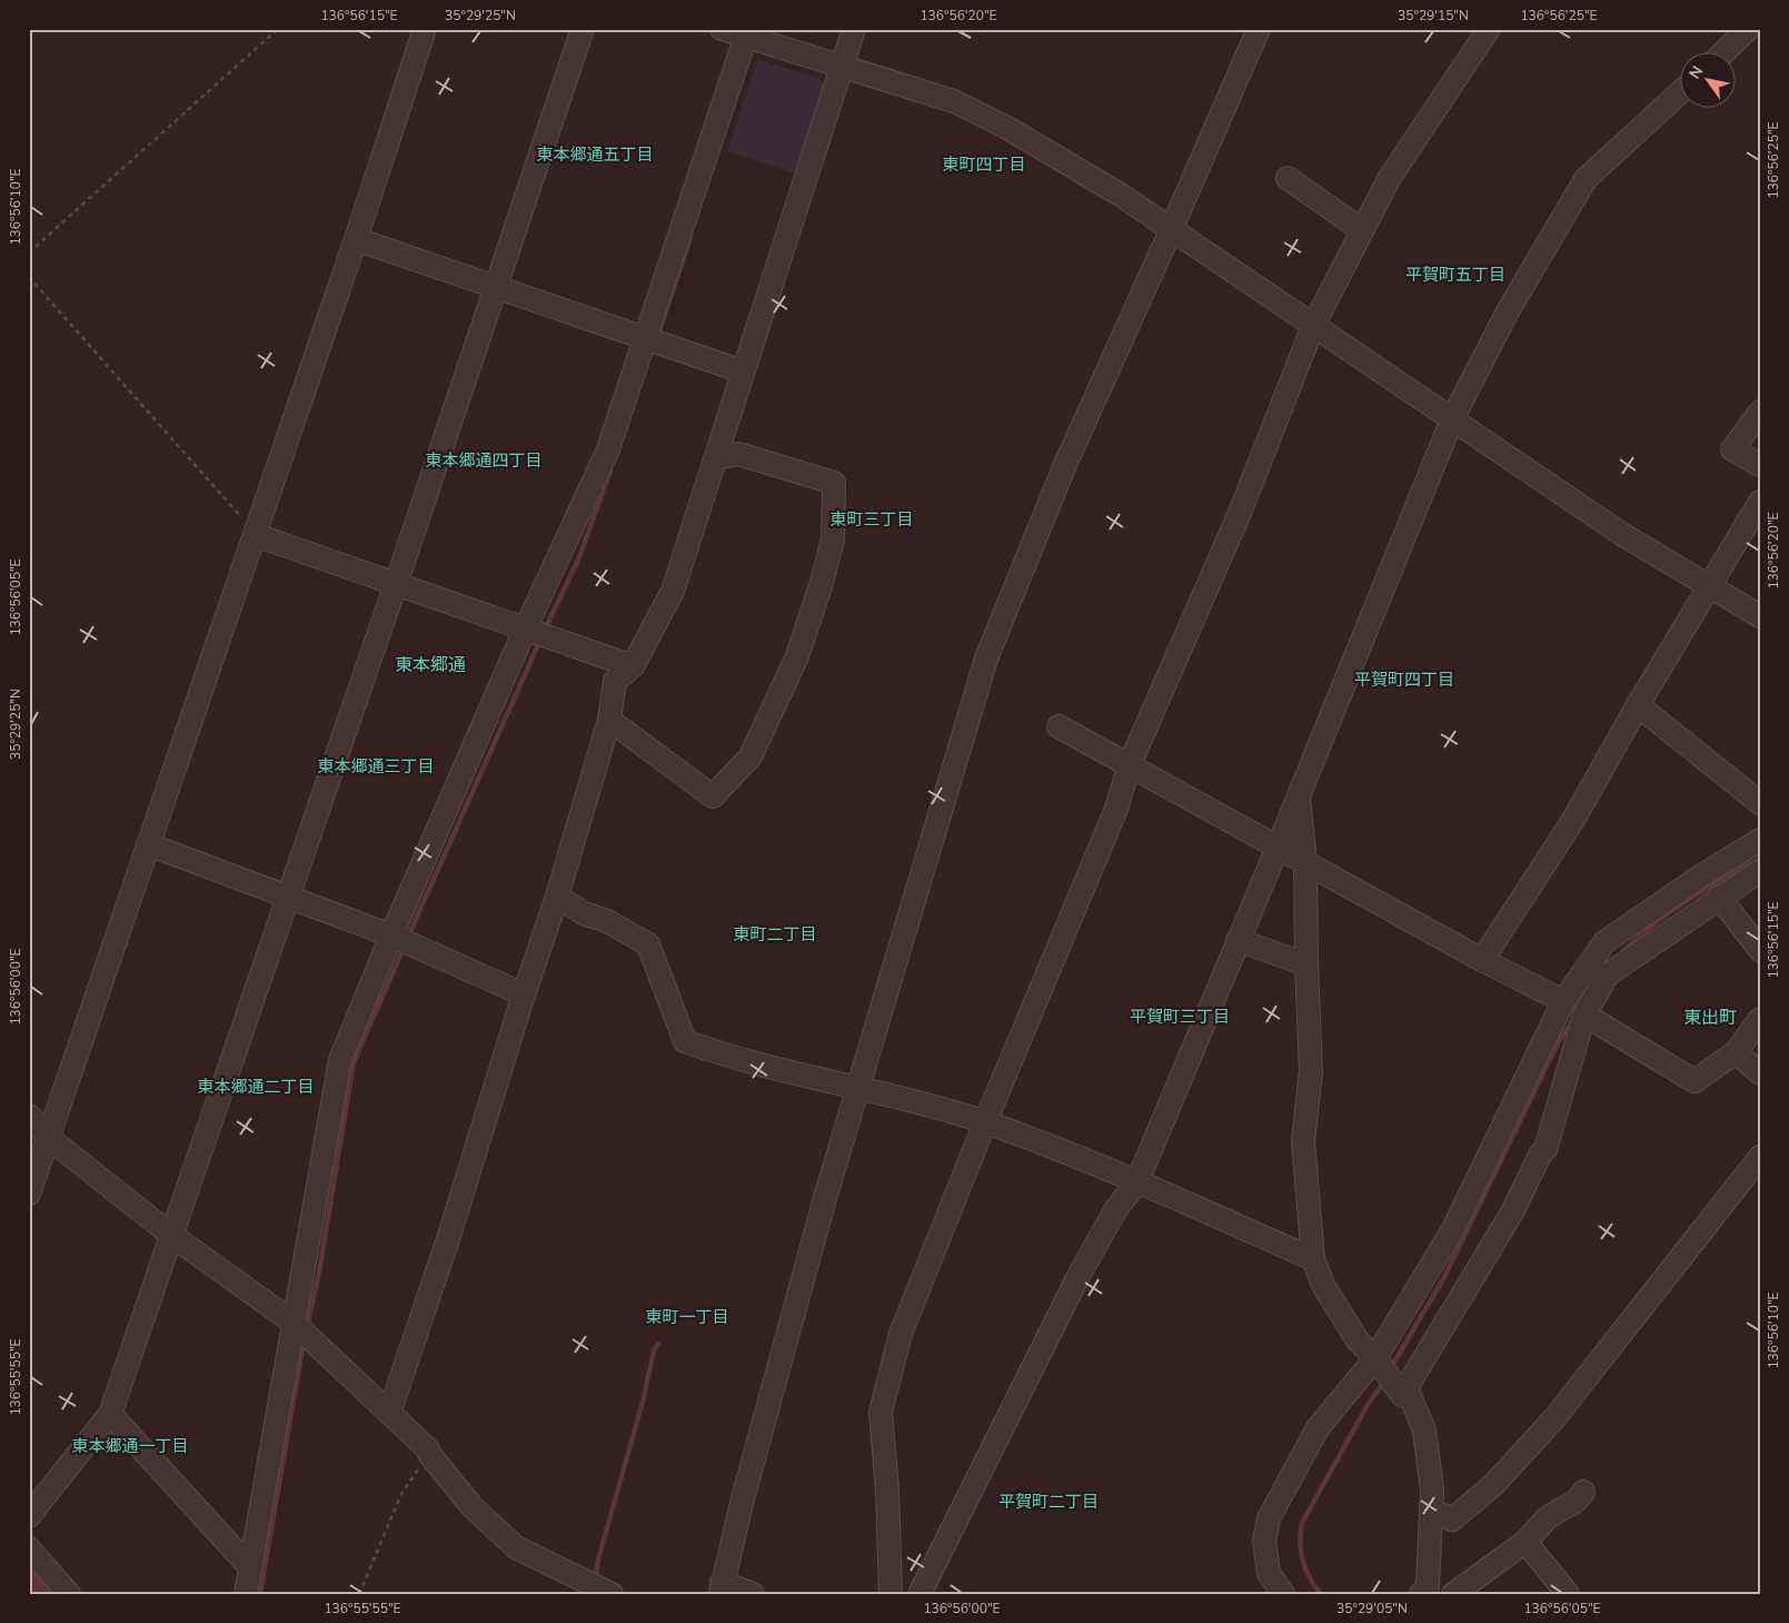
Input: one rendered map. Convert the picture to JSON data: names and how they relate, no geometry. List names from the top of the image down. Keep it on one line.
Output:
{"districts":["東本郷通五丁目","東町四丁目","平賀町五丁目","東本郷通四丁目","東町三丁目","東本郷通","平賀町四丁目","東本郷通三丁目","東町二丁目","平賀町三丁目","東出町","東本郷通二丁目","東町一丁目","東本郷通一丁目","平賀町二丁目"],"north":"top left","coordinates":["136°56'15\"E","35°29'25\"N","136°56'20\"E","35°29'15\"N","136°56'25\"E","136°56'10\"E","136°56'05\"E","136°56'00\"E","136°55'55\"E","35°29'05\"N"]}
